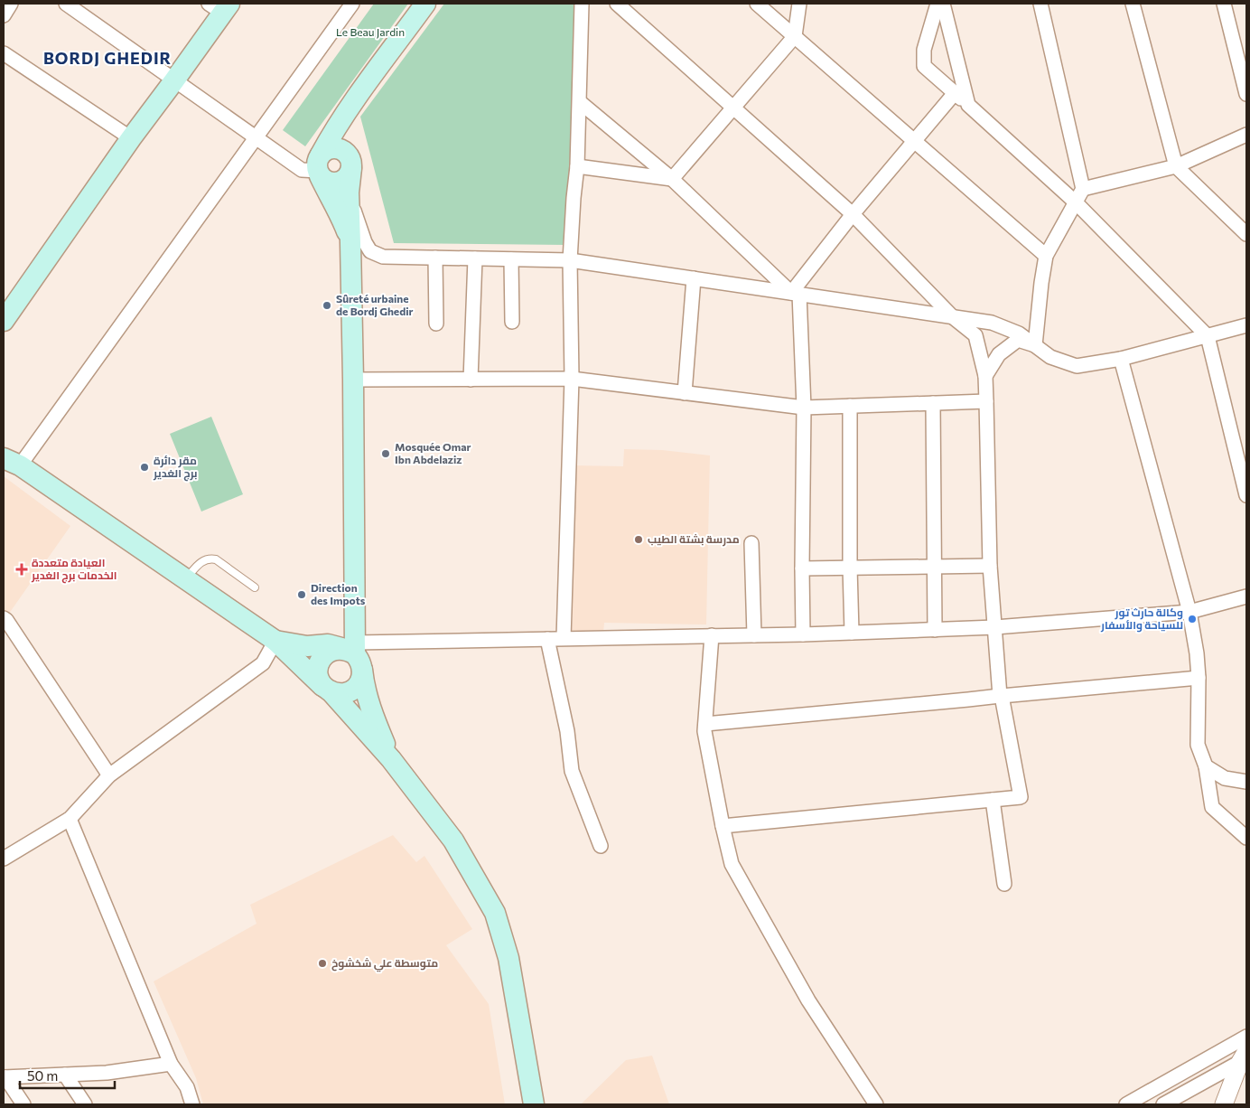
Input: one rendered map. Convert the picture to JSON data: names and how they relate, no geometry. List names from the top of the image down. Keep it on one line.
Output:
{"districts":["BORDJ GHEDIR"],"parks":["Le Beau Jardin"],"places":{"other":["Sûreté urbaine de Bordj Ghedir","Mosquée Omar Ibn Abdelaziz","مقر دائرة برج الغدير","مدرسة بشتة الطيب","Direction des Impots","وكالة حارث تور للسياحة والأسفار","متوسطة علي شخشوخ"],"health":["العيادة متعددة الخدمات برج الغدير"]},"scale_bar":"50 m"}
